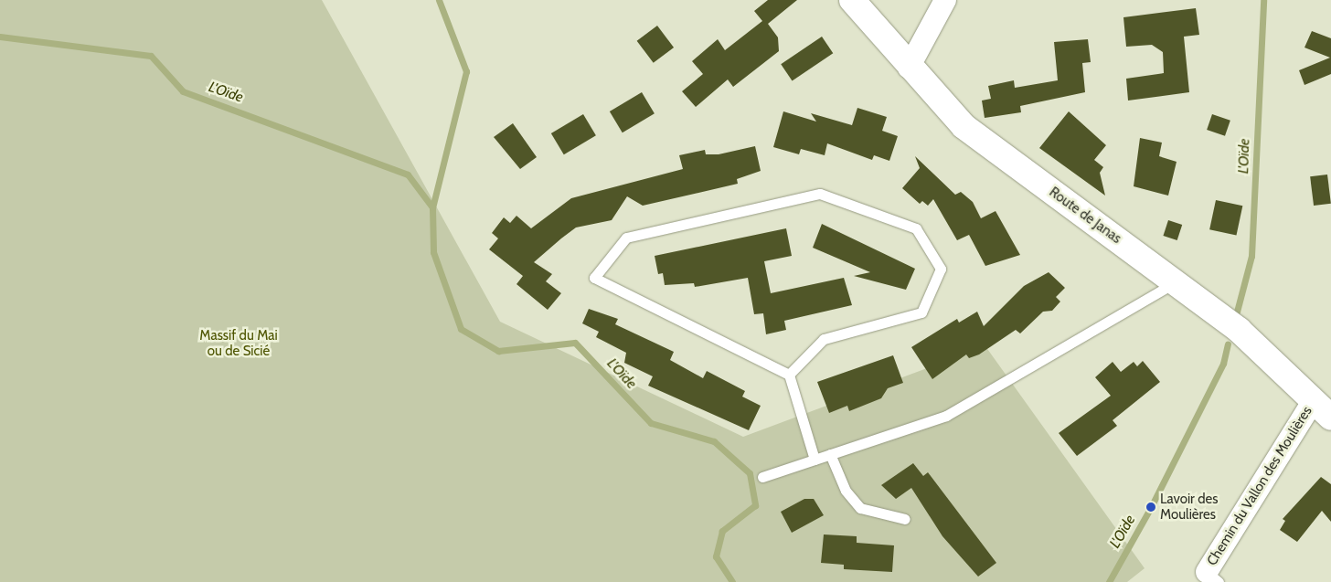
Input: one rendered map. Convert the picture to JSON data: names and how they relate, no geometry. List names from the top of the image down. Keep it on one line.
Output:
{"streets":{"street":["Route de Janas","Chemin du Vallon des Moulières"]},"crossings":[["Route de Janas","Chemin du Vallon des Moulières"]],"water":["L'Oïde"],"parks":["Massif du Mai ou de Sicié"],"places":["Lavoir des Moulières"]}
